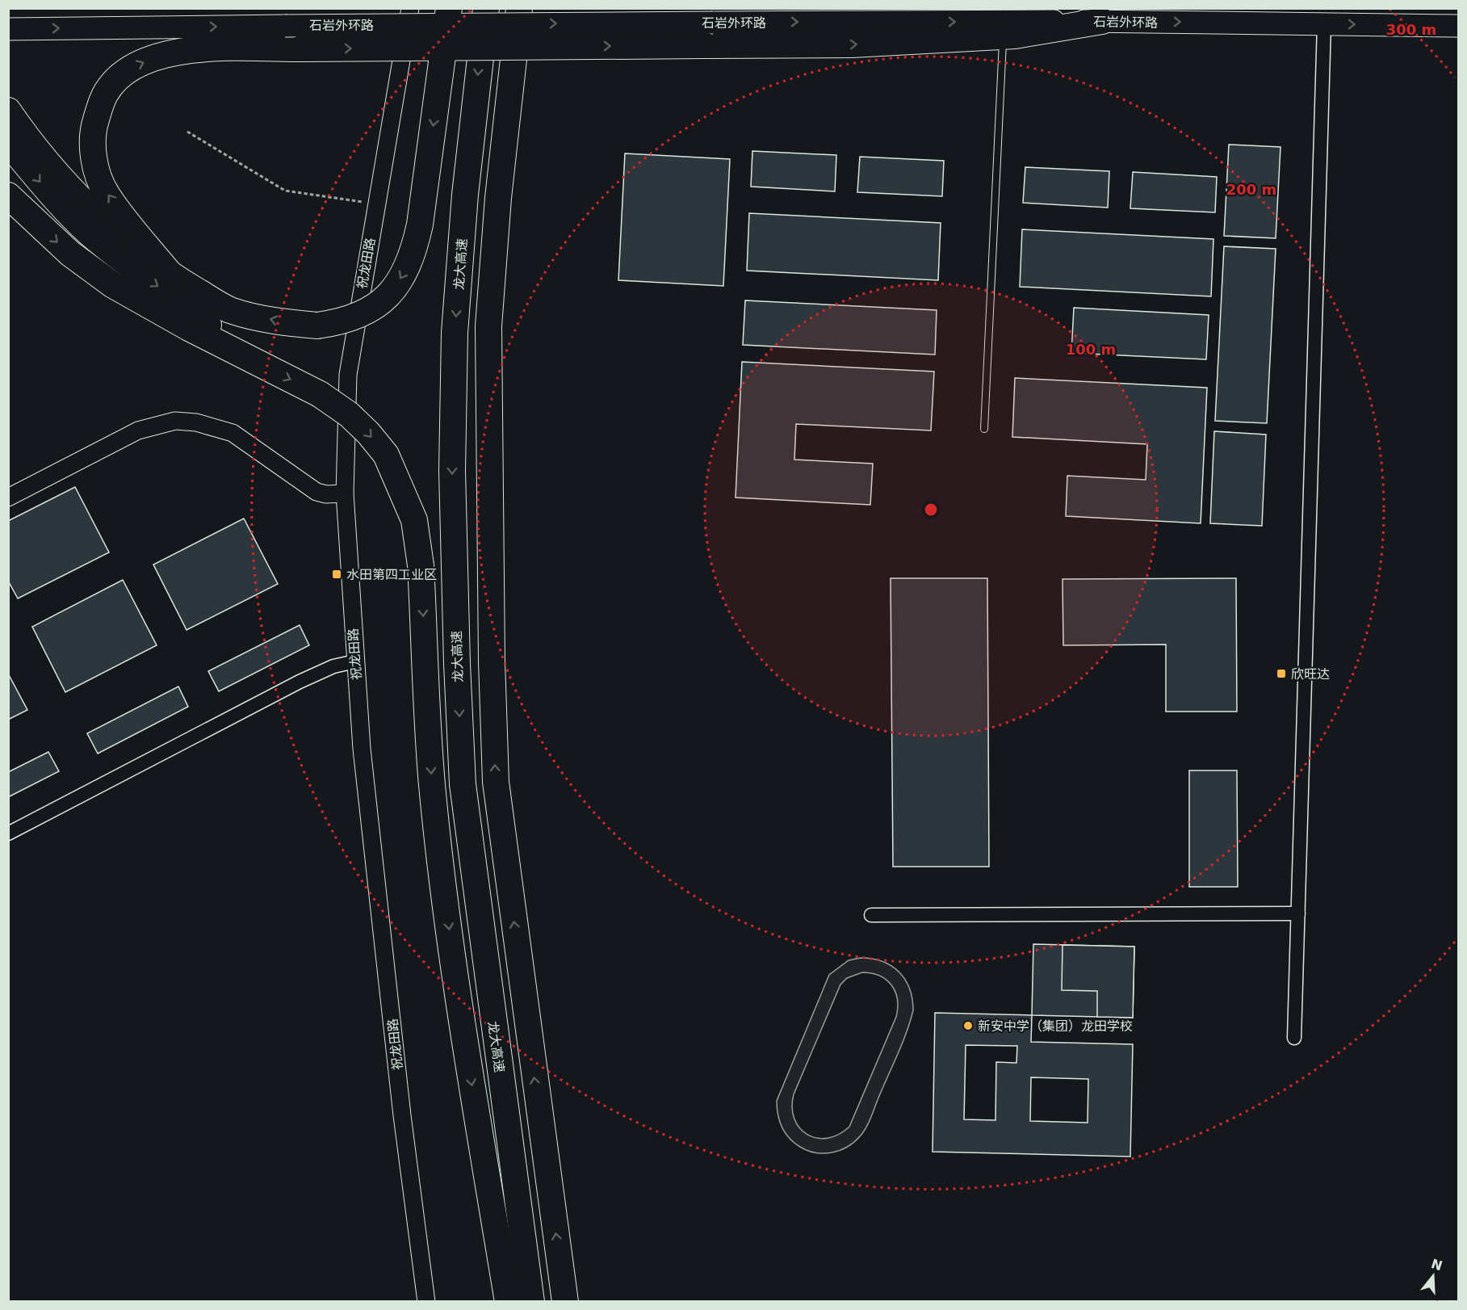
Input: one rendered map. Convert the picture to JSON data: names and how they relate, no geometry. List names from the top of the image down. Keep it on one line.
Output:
{"streets":{"highway":["龙大高速"],"main road":["石岩外环路"],"street":["祝龙田路"]},"one_way":["石岩外环路"],"places":{"transit":["水田第四工业区","欣旺达"],"other":["新安中学（集团）龙田学校"]},"north":"top","rings":["300 m","200 m","100 m"]}
